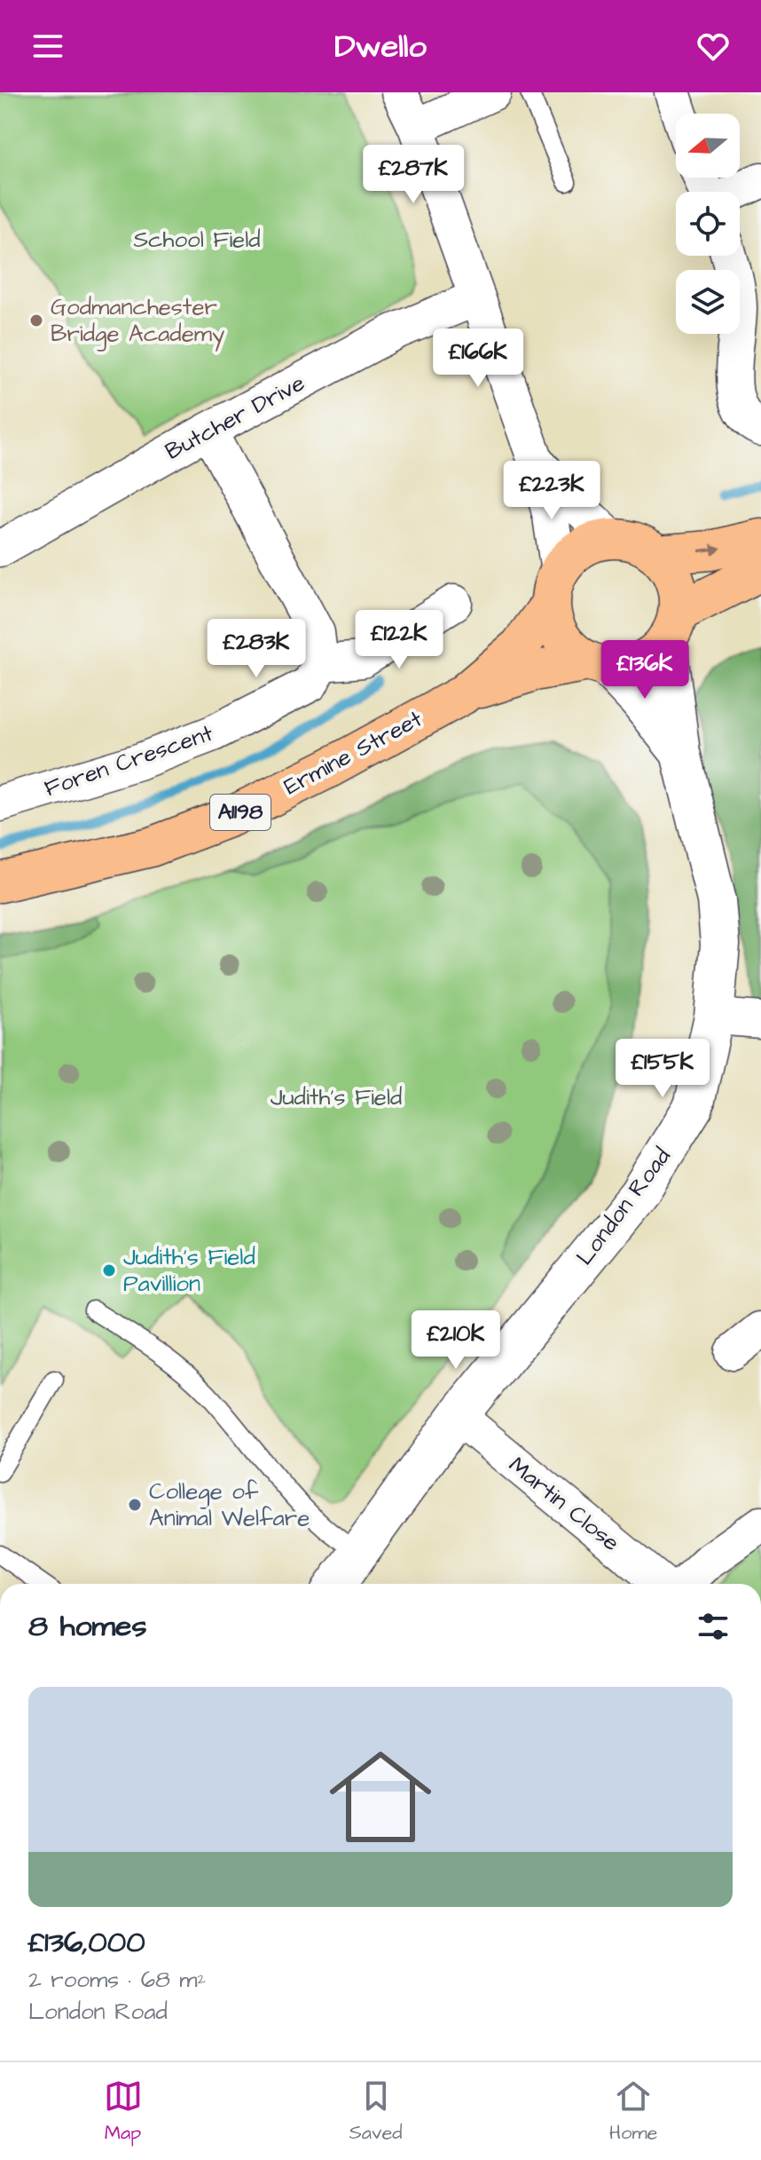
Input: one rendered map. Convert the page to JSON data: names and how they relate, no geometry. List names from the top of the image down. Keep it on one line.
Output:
{"streets":{"main road":["Ermine Street","A1198"],"street":["Butcher Drive","Foren Crescent","London Road","Martin Close"]},"crossings":[["Ermine Street","A1198"],["Ermine Street","London Road"],["A1198","London Road"],["London Road","Martin Close"]],"parks":["School Field","Judith's Field"],"places":["Godmanchester Bridge Academy","Judith's Field Pavillion","College of Animal Welfare"],"north":"left","page":{"header":"Dwello","price":["£287K","£166K","£223K","£122K","£283K","£136K","£155K","£210K"],"heading":"8 homes","list":[{"name":"£136,000","note":"2 rooms · 68 m² · London Road"}],"tabs":["Map","Saved","Home"]}}
